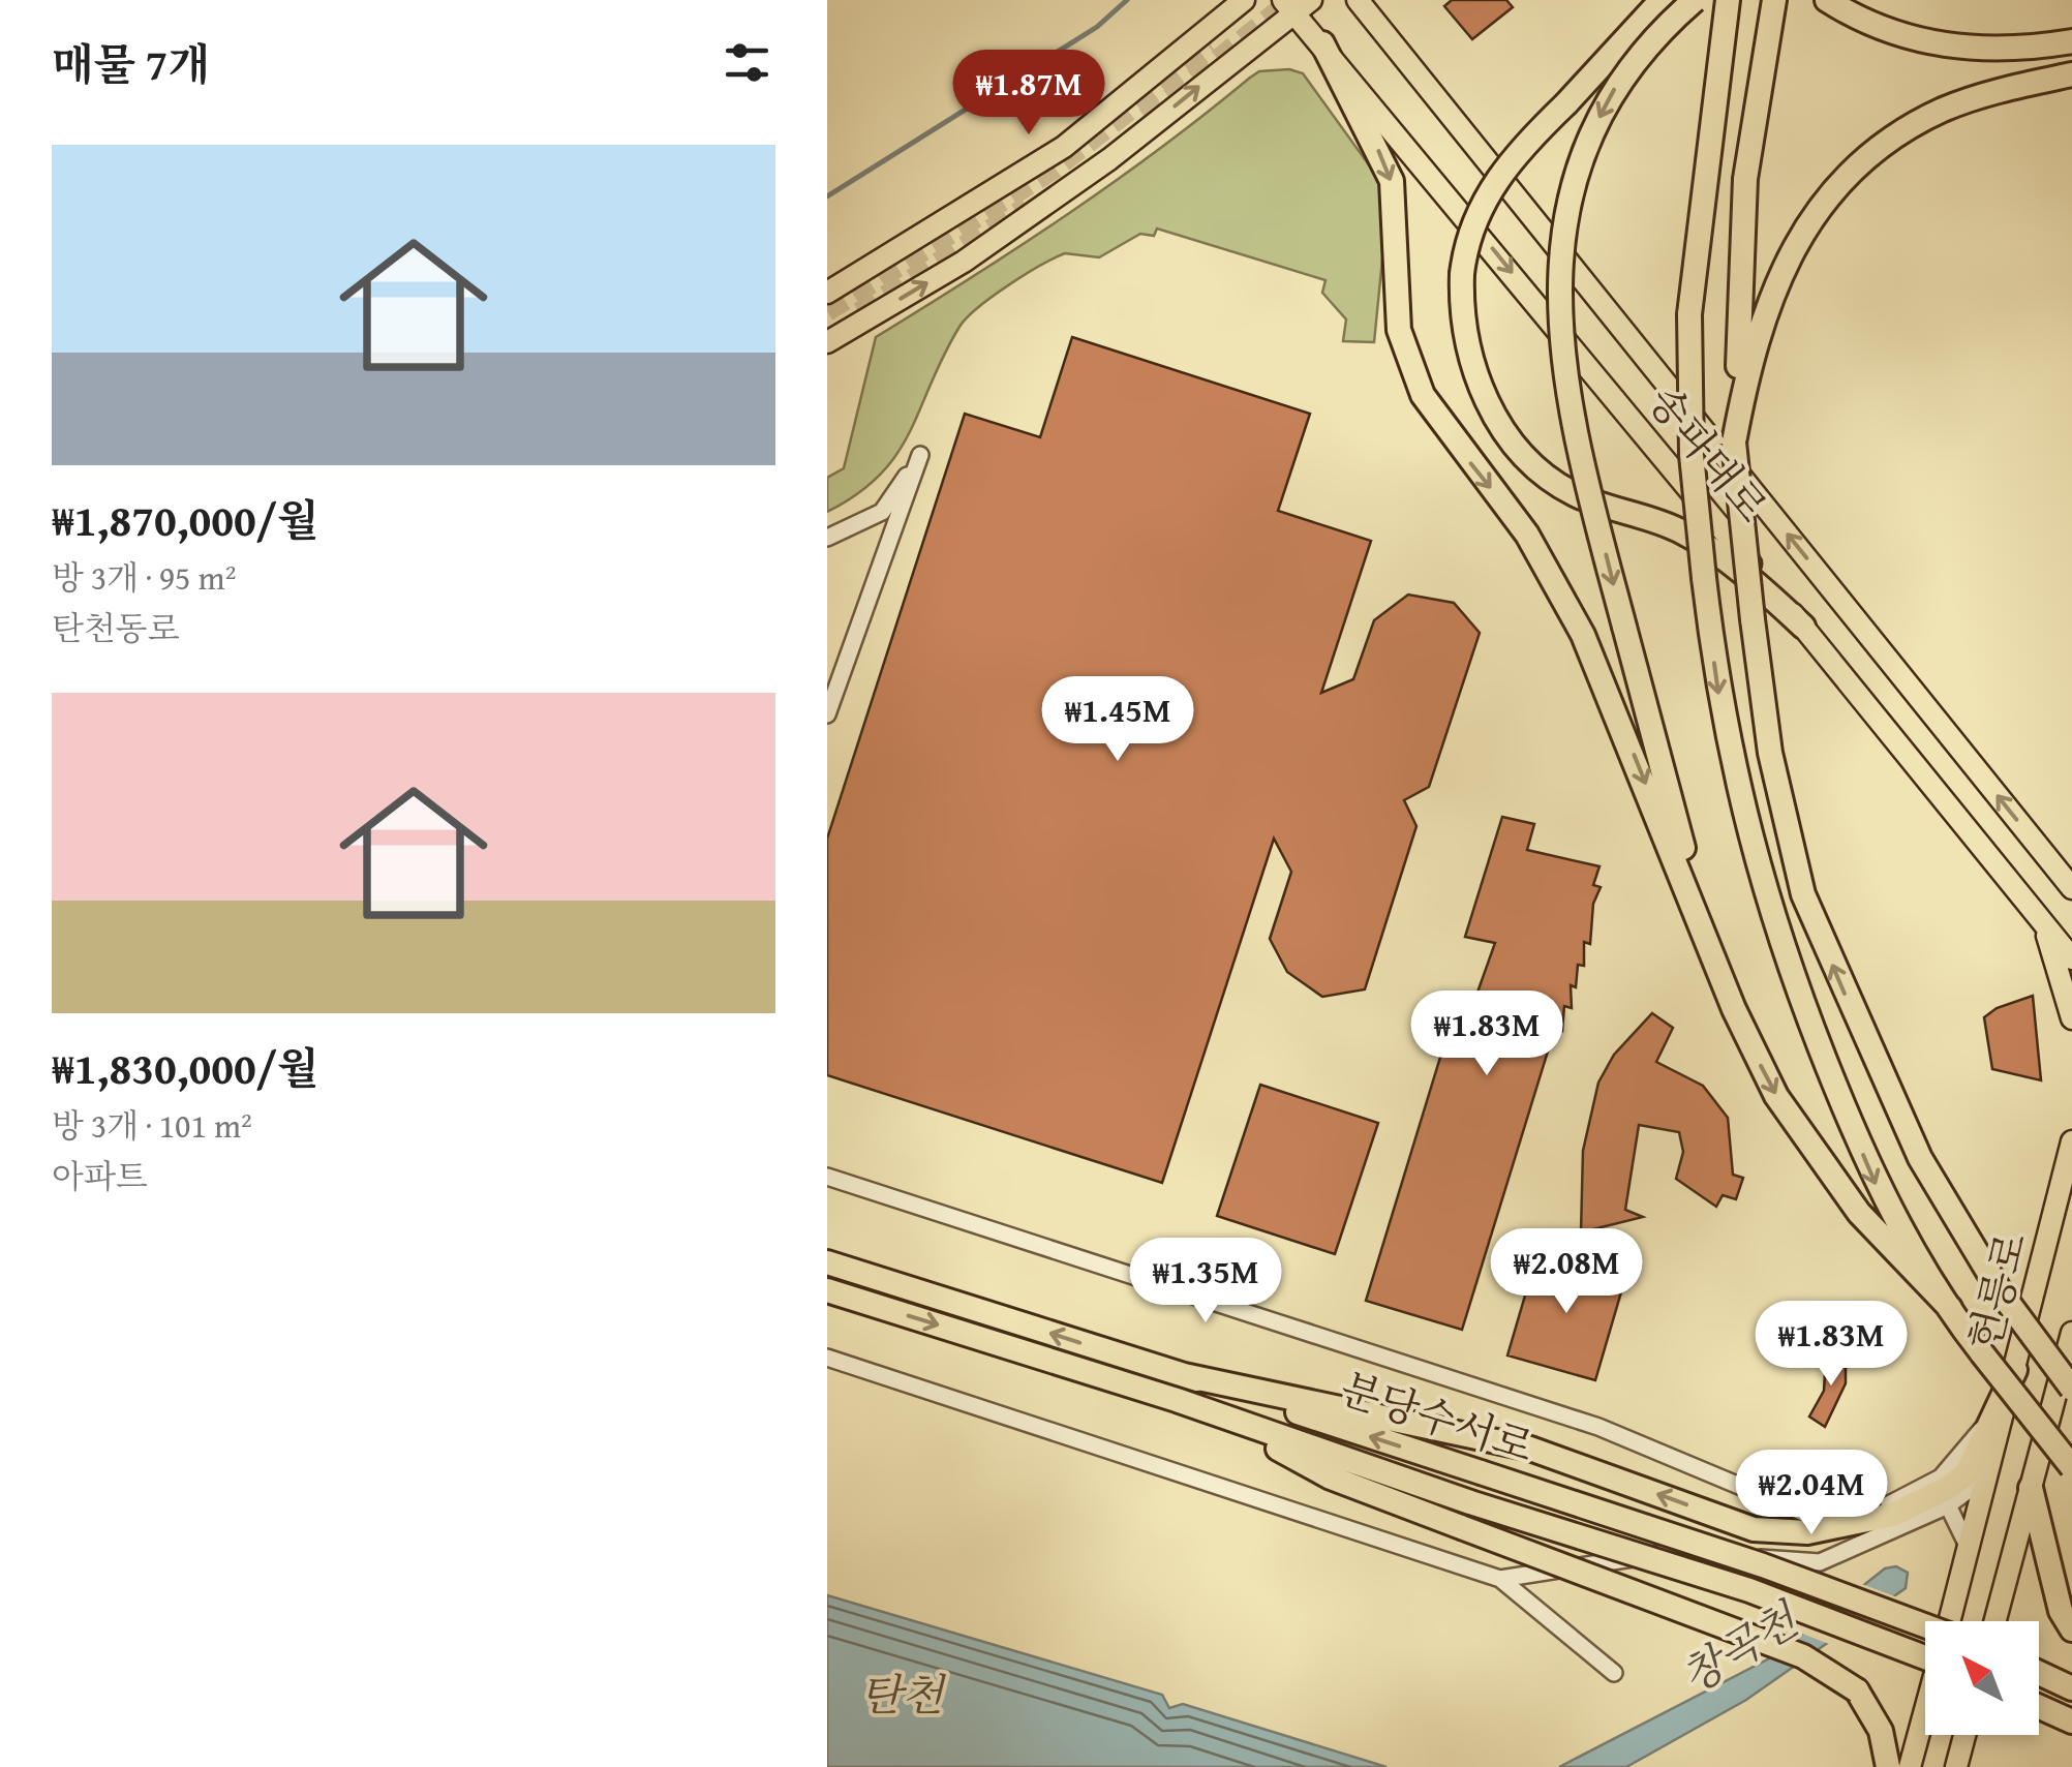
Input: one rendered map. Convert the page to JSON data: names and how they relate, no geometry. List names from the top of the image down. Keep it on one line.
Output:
{"streets":{"highway":["분당수서로"],"main road":["송파대로","헌릉로"]},"water":["창곡천","탄천"],"north":"top left","page":{"heading":"매물 7개","price":["₩1.87M","₩1.45M","₩1.83M","₩2.08M","₩1.35M","₩1.83M","₩2.04M"],"list":[{"name":"₩1,870,000/월","note":"방 3개 · 95 m² · 탄천동로"},{"name":"₩1,830,000/월","note":"방 3개 · 101 m² · 아파트"}]}}
